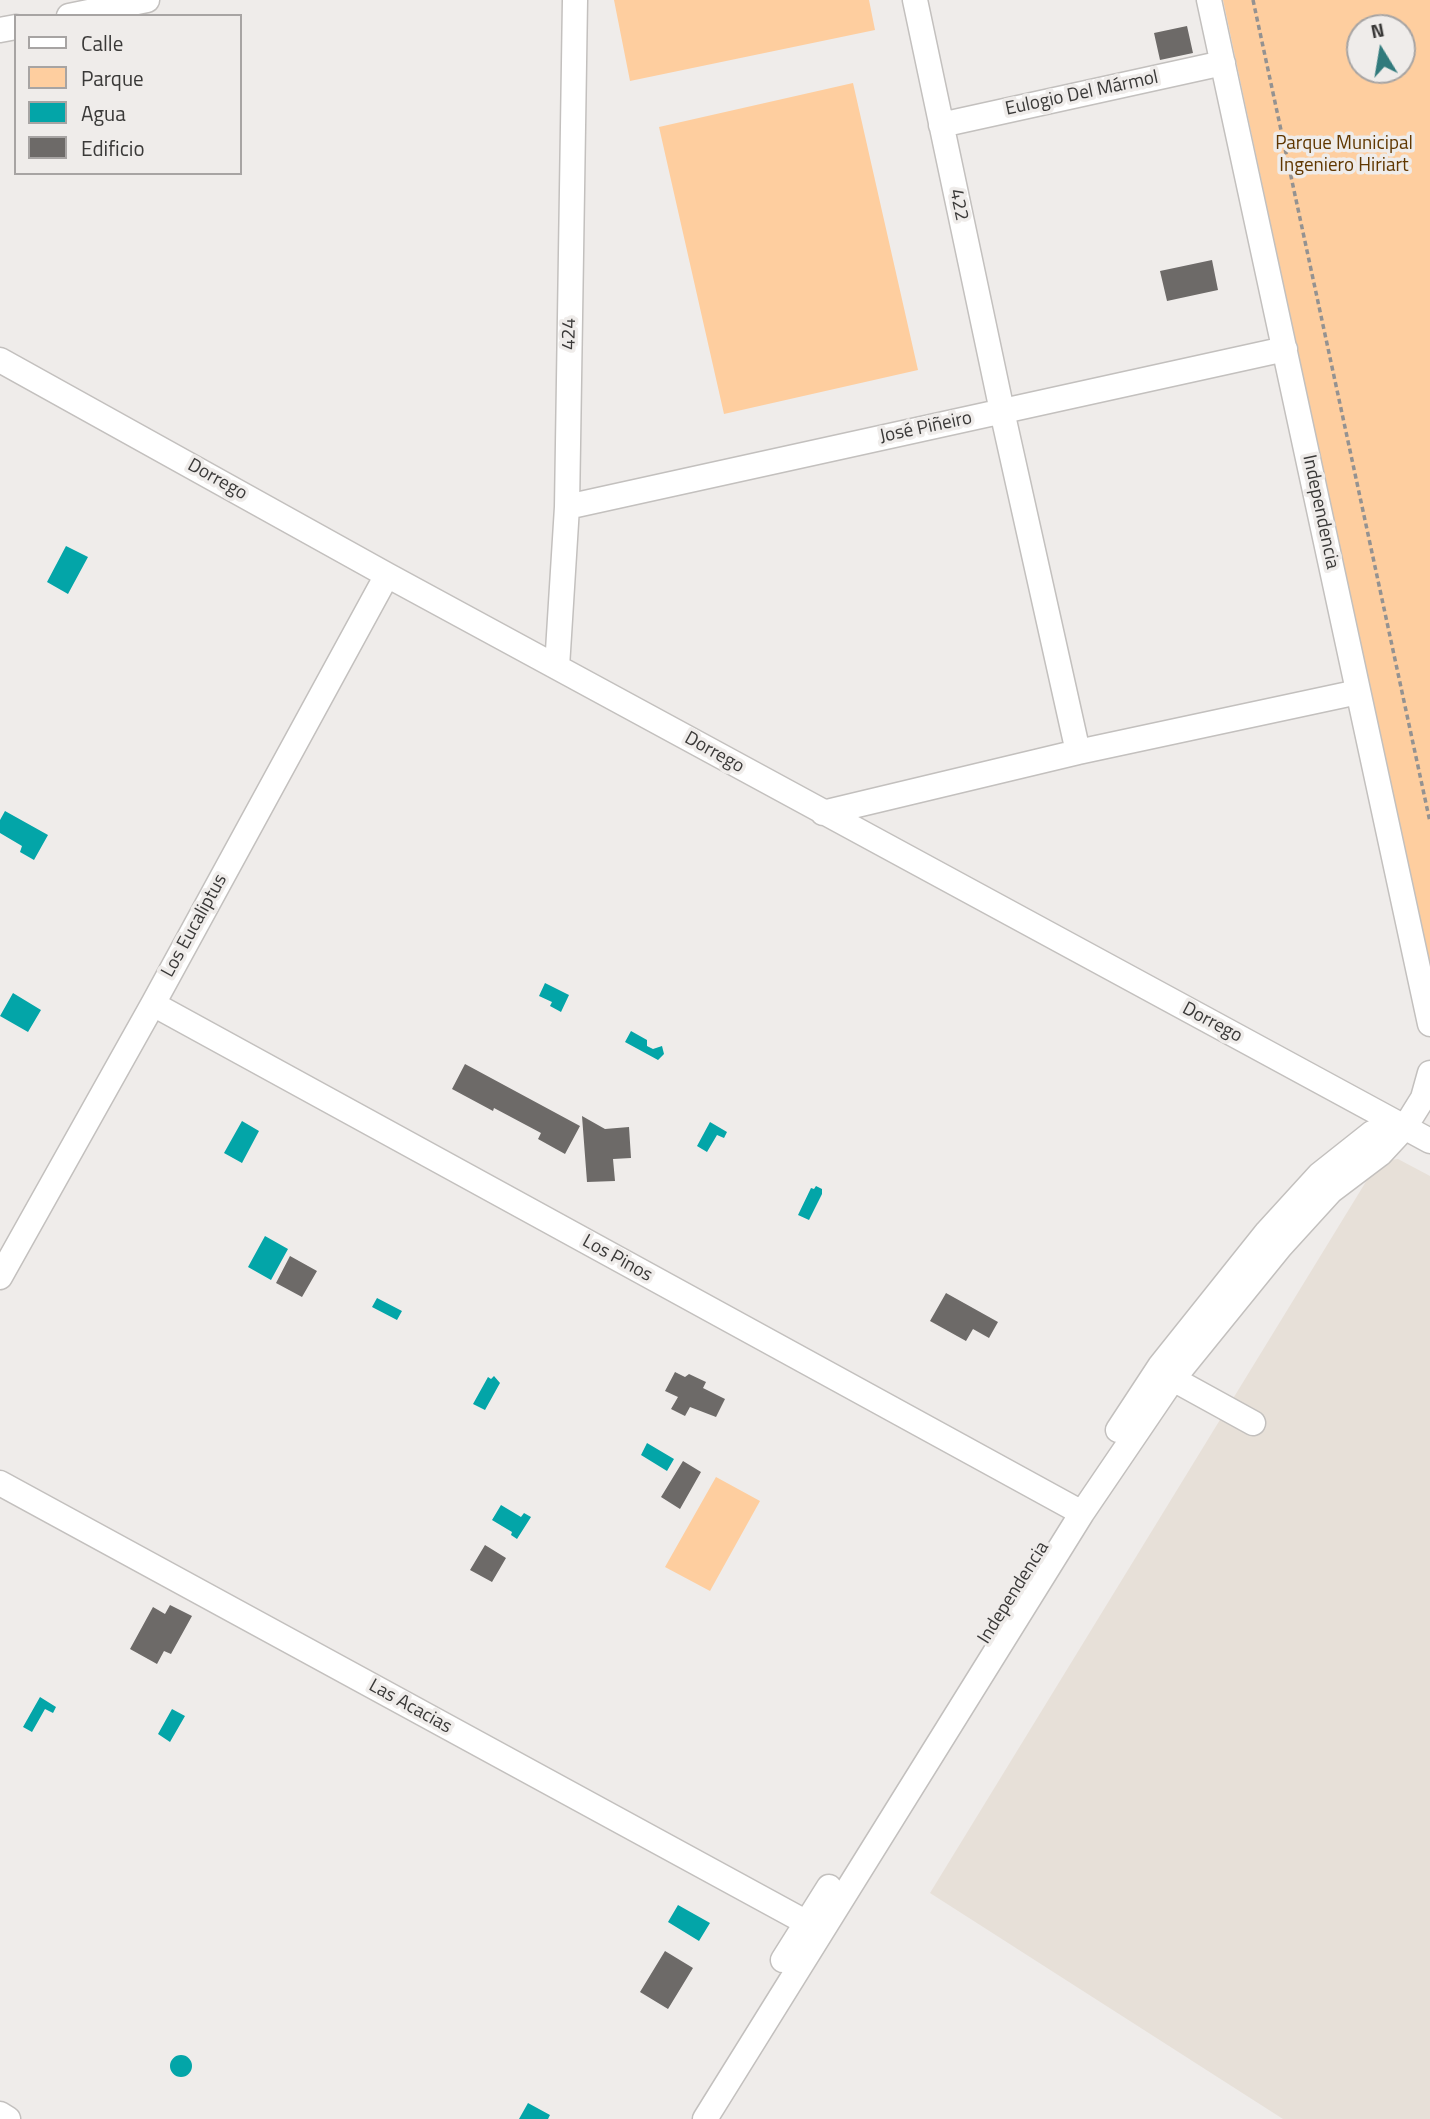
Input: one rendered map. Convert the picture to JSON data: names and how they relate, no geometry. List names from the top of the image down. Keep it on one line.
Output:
{"streets":{"street":["Eulogio Del Mármol","422","424","José Piñeiro","Dorrego","Independencia","Los Eucaliptus","Los Pinos","Las Acacias"]},"crossings":[["Eulogio Del Mármol","422"],["Eulogio Del Mármol","Independencia"],["422","José Piñeiro"],["424","José Piñeiro"],["424","Dorrego"],["José Piñeiro","Independencia"],["Dorrego","Independencia"],["Dorrego","Los Eucaliptus"],["Independencia","Los Pinos"],["Independencia","Las Acacias"],["Los Eucaliptus","Los Pinos"]],"parks":["Parque Municipal Ingeniero Hiriart"],"legend":["Calle","Parque","Agua","Edificio"],"north":"top"}
